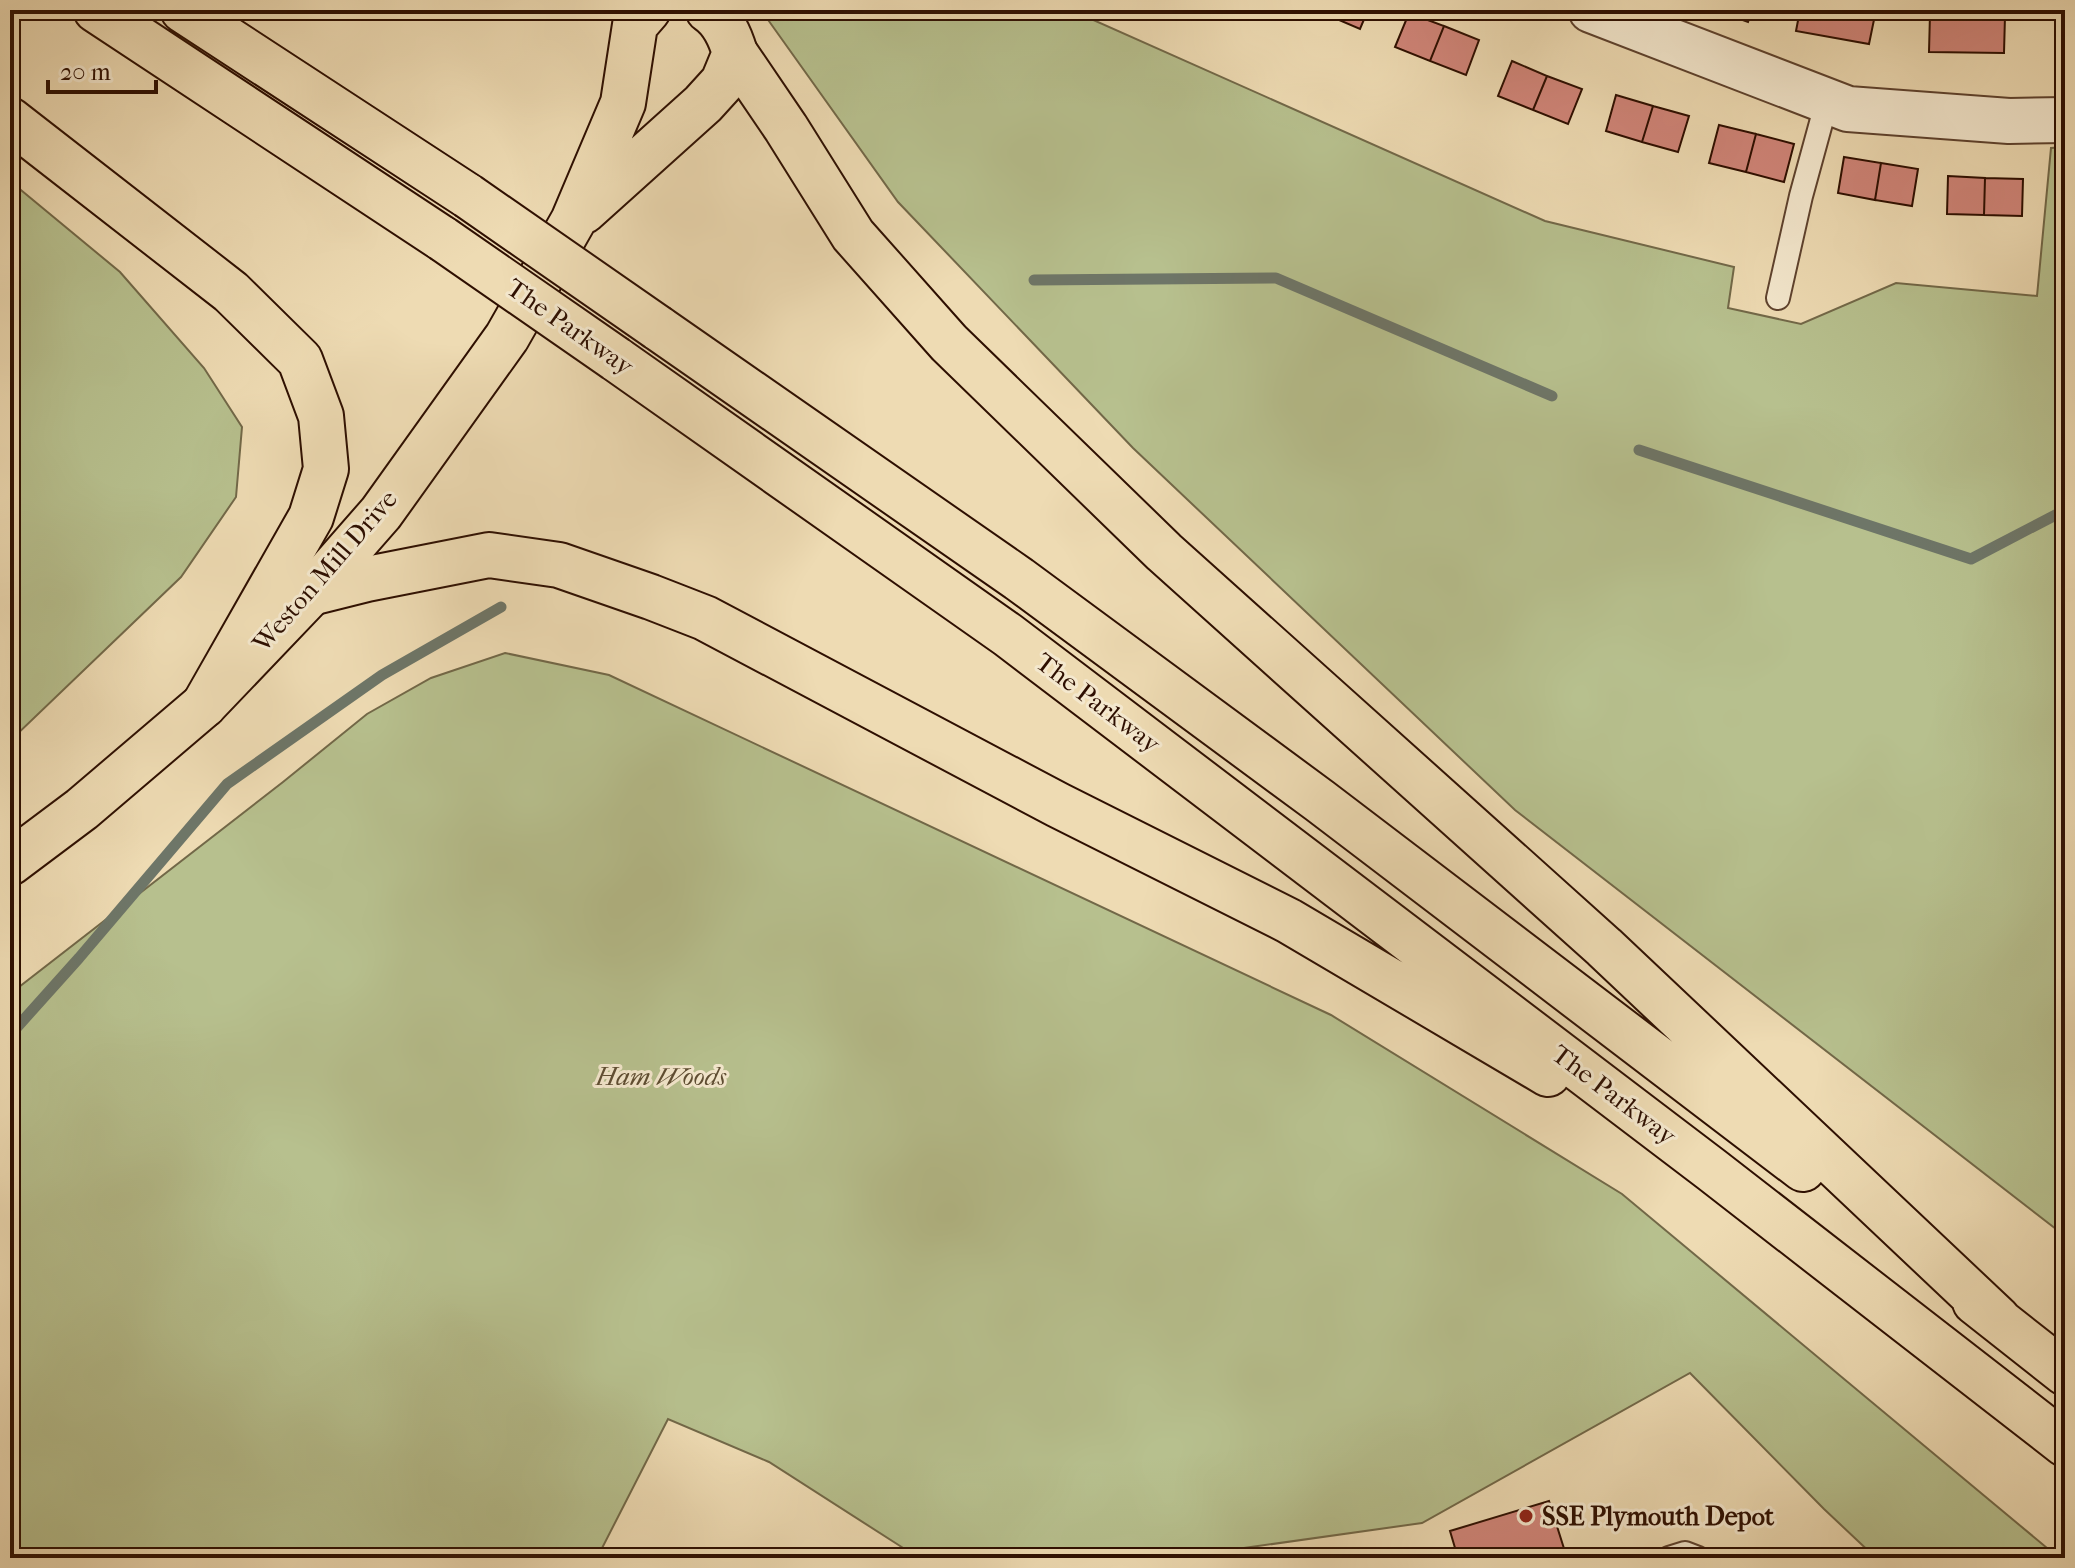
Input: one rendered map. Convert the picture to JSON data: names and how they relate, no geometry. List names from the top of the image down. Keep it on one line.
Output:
{"streets":{"main road":["The Parkway","Weston Mill Drive"]},"parks":["Ham Woods"],"places":["SSE Plymouth Depot"],"scale_bar":"20 m"}
